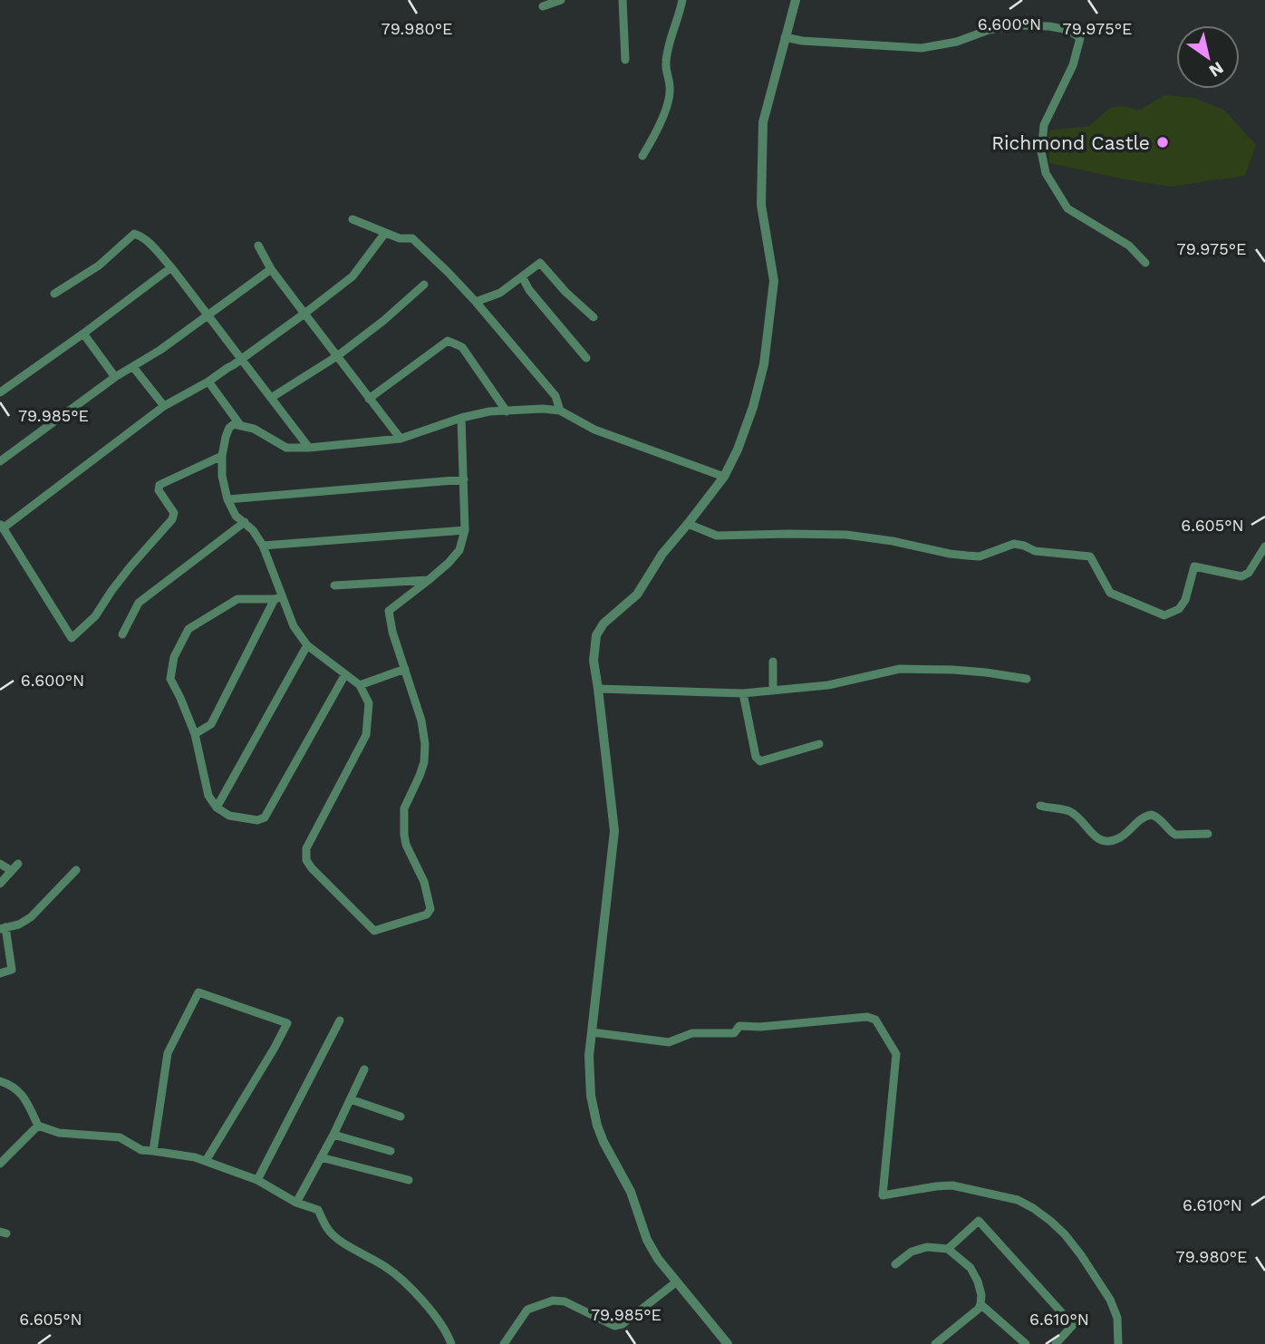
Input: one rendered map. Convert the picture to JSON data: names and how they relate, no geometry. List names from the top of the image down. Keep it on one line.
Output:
{"places":["Richmond Castle"],"north":"bottom right","coordinates":["6.600°N","79.980°E","79.975°E","79.985°E","6.605°N","6.610°N"]}
